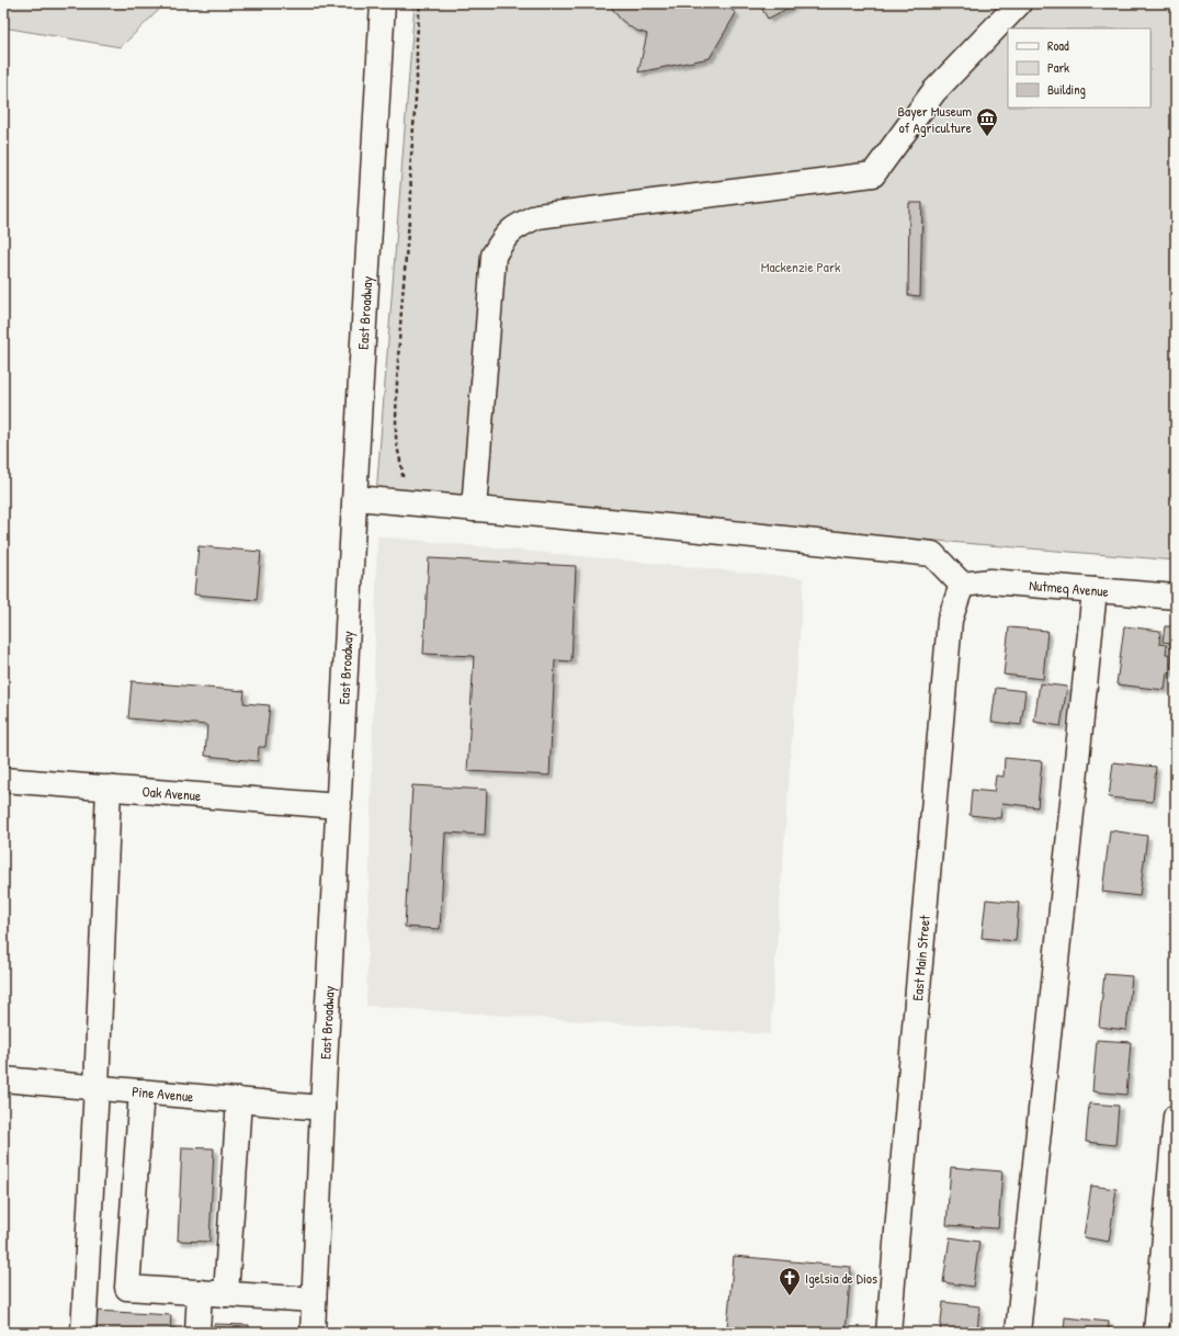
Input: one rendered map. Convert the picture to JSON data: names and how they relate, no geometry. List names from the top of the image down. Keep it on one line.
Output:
{"streets":{"street":["East Broadway","Nutmeq Avenue","Oak Avenue","East Main Street","Pine Avenue"]},"crossings":[["East Broadway","Oak Avenue"],["East Broadway","Pine Avenue"],["Nutmeq Avenue","East Main Street"]],"parks":["Mackenzie Park"],"places":{"museum":["Bayer Museum of Agriculture"],"church":["Igelsia de Dios"]},"legend":["Road","Park","Building"]}
